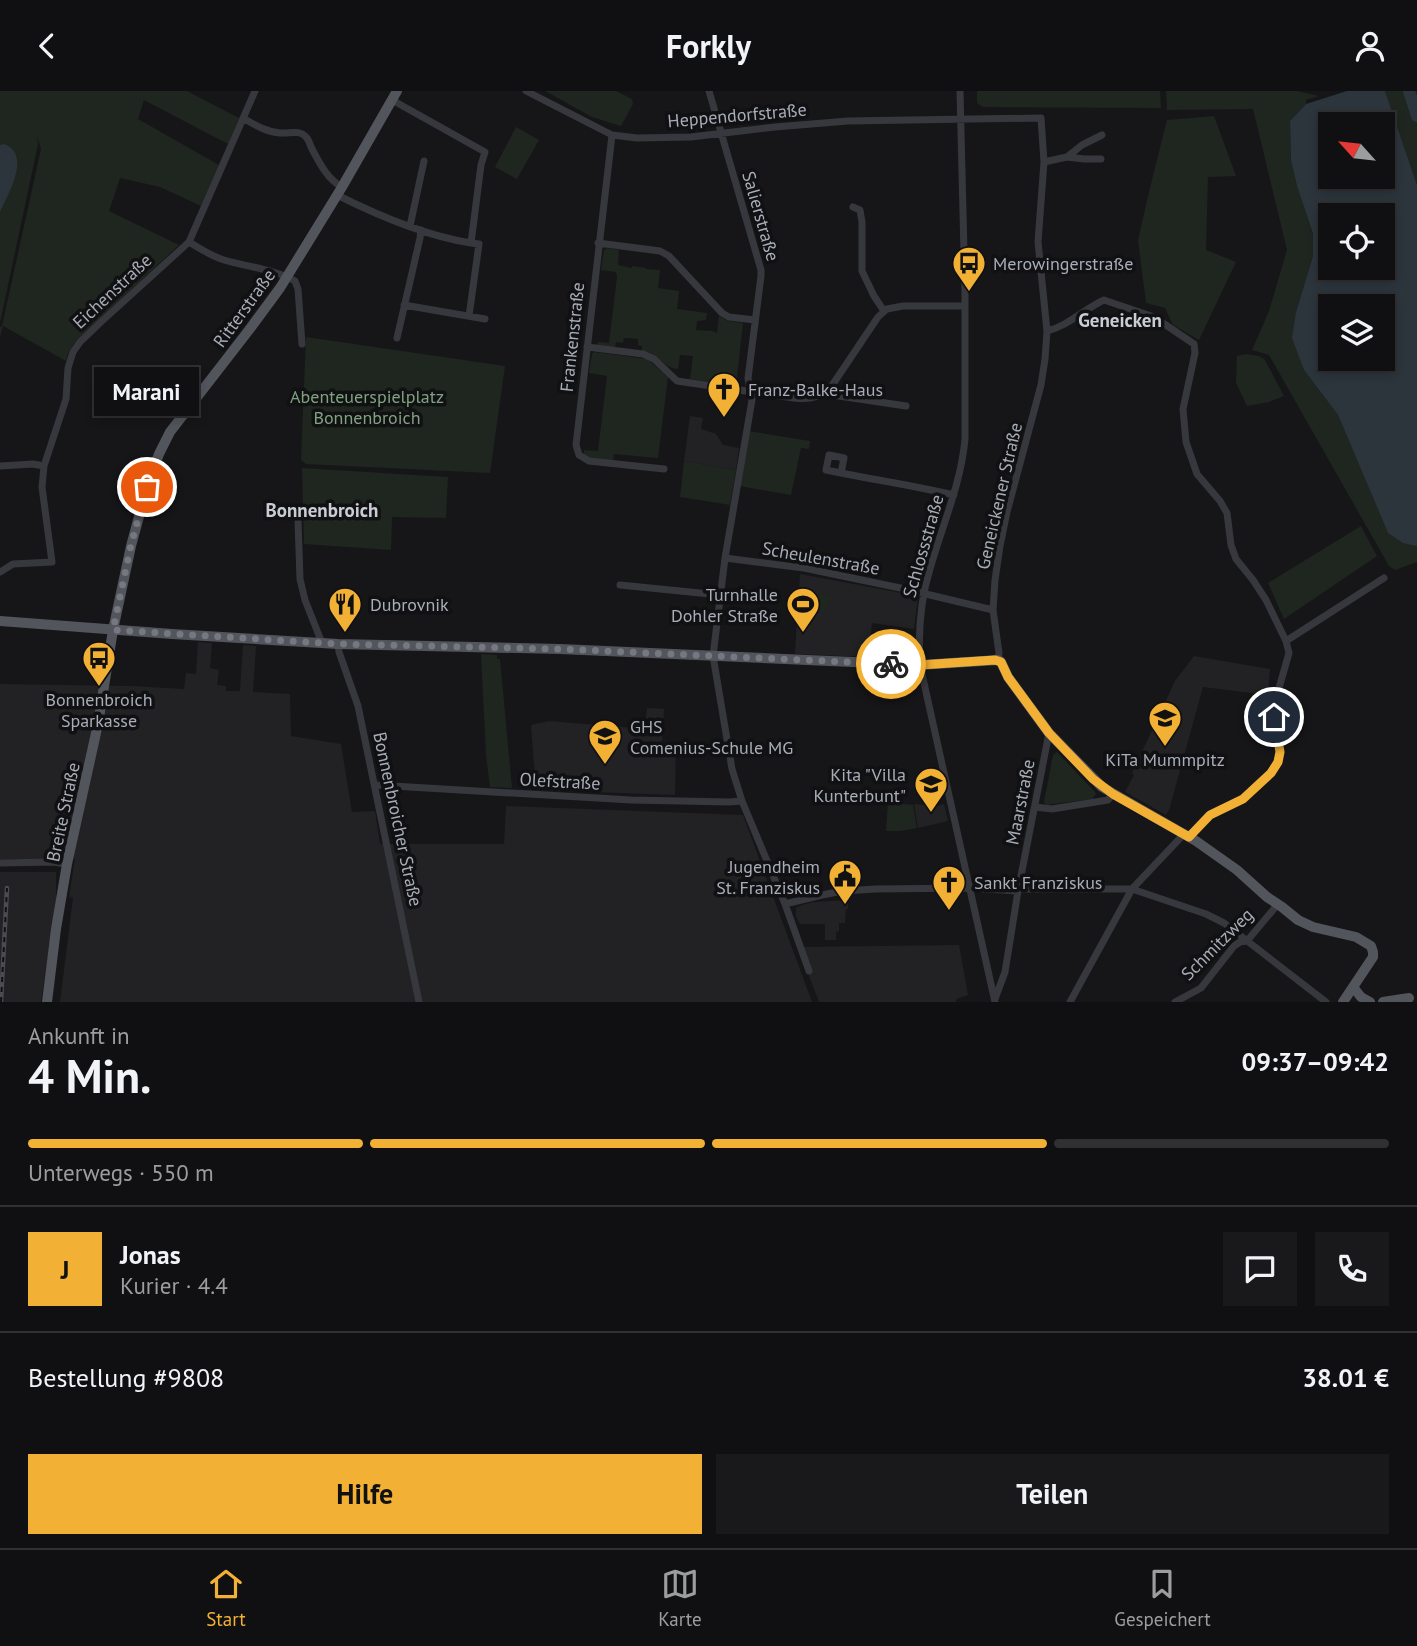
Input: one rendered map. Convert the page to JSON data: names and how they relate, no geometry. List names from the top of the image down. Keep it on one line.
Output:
{"streets":{"main road":["Ritterstraße","Geneickener Straße","Breite Straße"],"street":["Heppendorfstraße","Salierstraße","Eichenstraße","Frankenstraße","Schlossstraße","Scheulenstraße","Olefstraße","Maarstraße","Bonnenbroicher Straße","Schmitzweg"]},"crossings":[["Heppendorfstraße","Salierstraße"],["Heppendorfstraße","Frankenstraße"],["Heppendorfstraße","Geneickener Straße"],["Heppendorfstraße","Schlossstraße"],["Salierstraße","Scheulenstraße"],["Salierstraße","Olefstraße"],["Ritterstraße","Breite Straße"],["Geneickener Straße","Schlossstraße"],["Geneickener Straße","Scheulenstraße"],["Geneickener Straße","Maarstraße"],["Geneickener Straße","Schmitzweg"],["Schlossstraße","Scheulenstraße"],["Schlossstraße","Maarstraße"],["Olefstraße","Bonnenbroicher Straße"]],"districts":["Geneicken","Bonnenbroich"],"parks":["Abenteuerspielplatz Bonnenbroich"],"places":{"bus stop":["Merowingerstraße","Bonnenbroich Sparkasse"],"church":["Franz-Balke-Haus","Sankt Franziskus"],"other":["Marani"],"restaurant":["Dubrovnik"],"sports":["Turnhalle Dohler Straße"],"school or university":["KiTa Mummpitz","GHS Comenius-Schule MG","Kita \"Villa Kunterbunt\""],"public building":["Jugendheim St. Franziskus"]},"north":"top left","page":{"header":"Forkly","bubble":"Marani","heading":["4 Min.","Ankunft in","09:37–09:42"],"panel":["Jonas","Kurier · 4.4","Bestellung #9808","38.01 €"],"bar":"Unterwegs · 550 m","round":"J","buttons":["Hilfe","Teilen"],"tabs":["Start","Karte","Gespeichert"]}}
